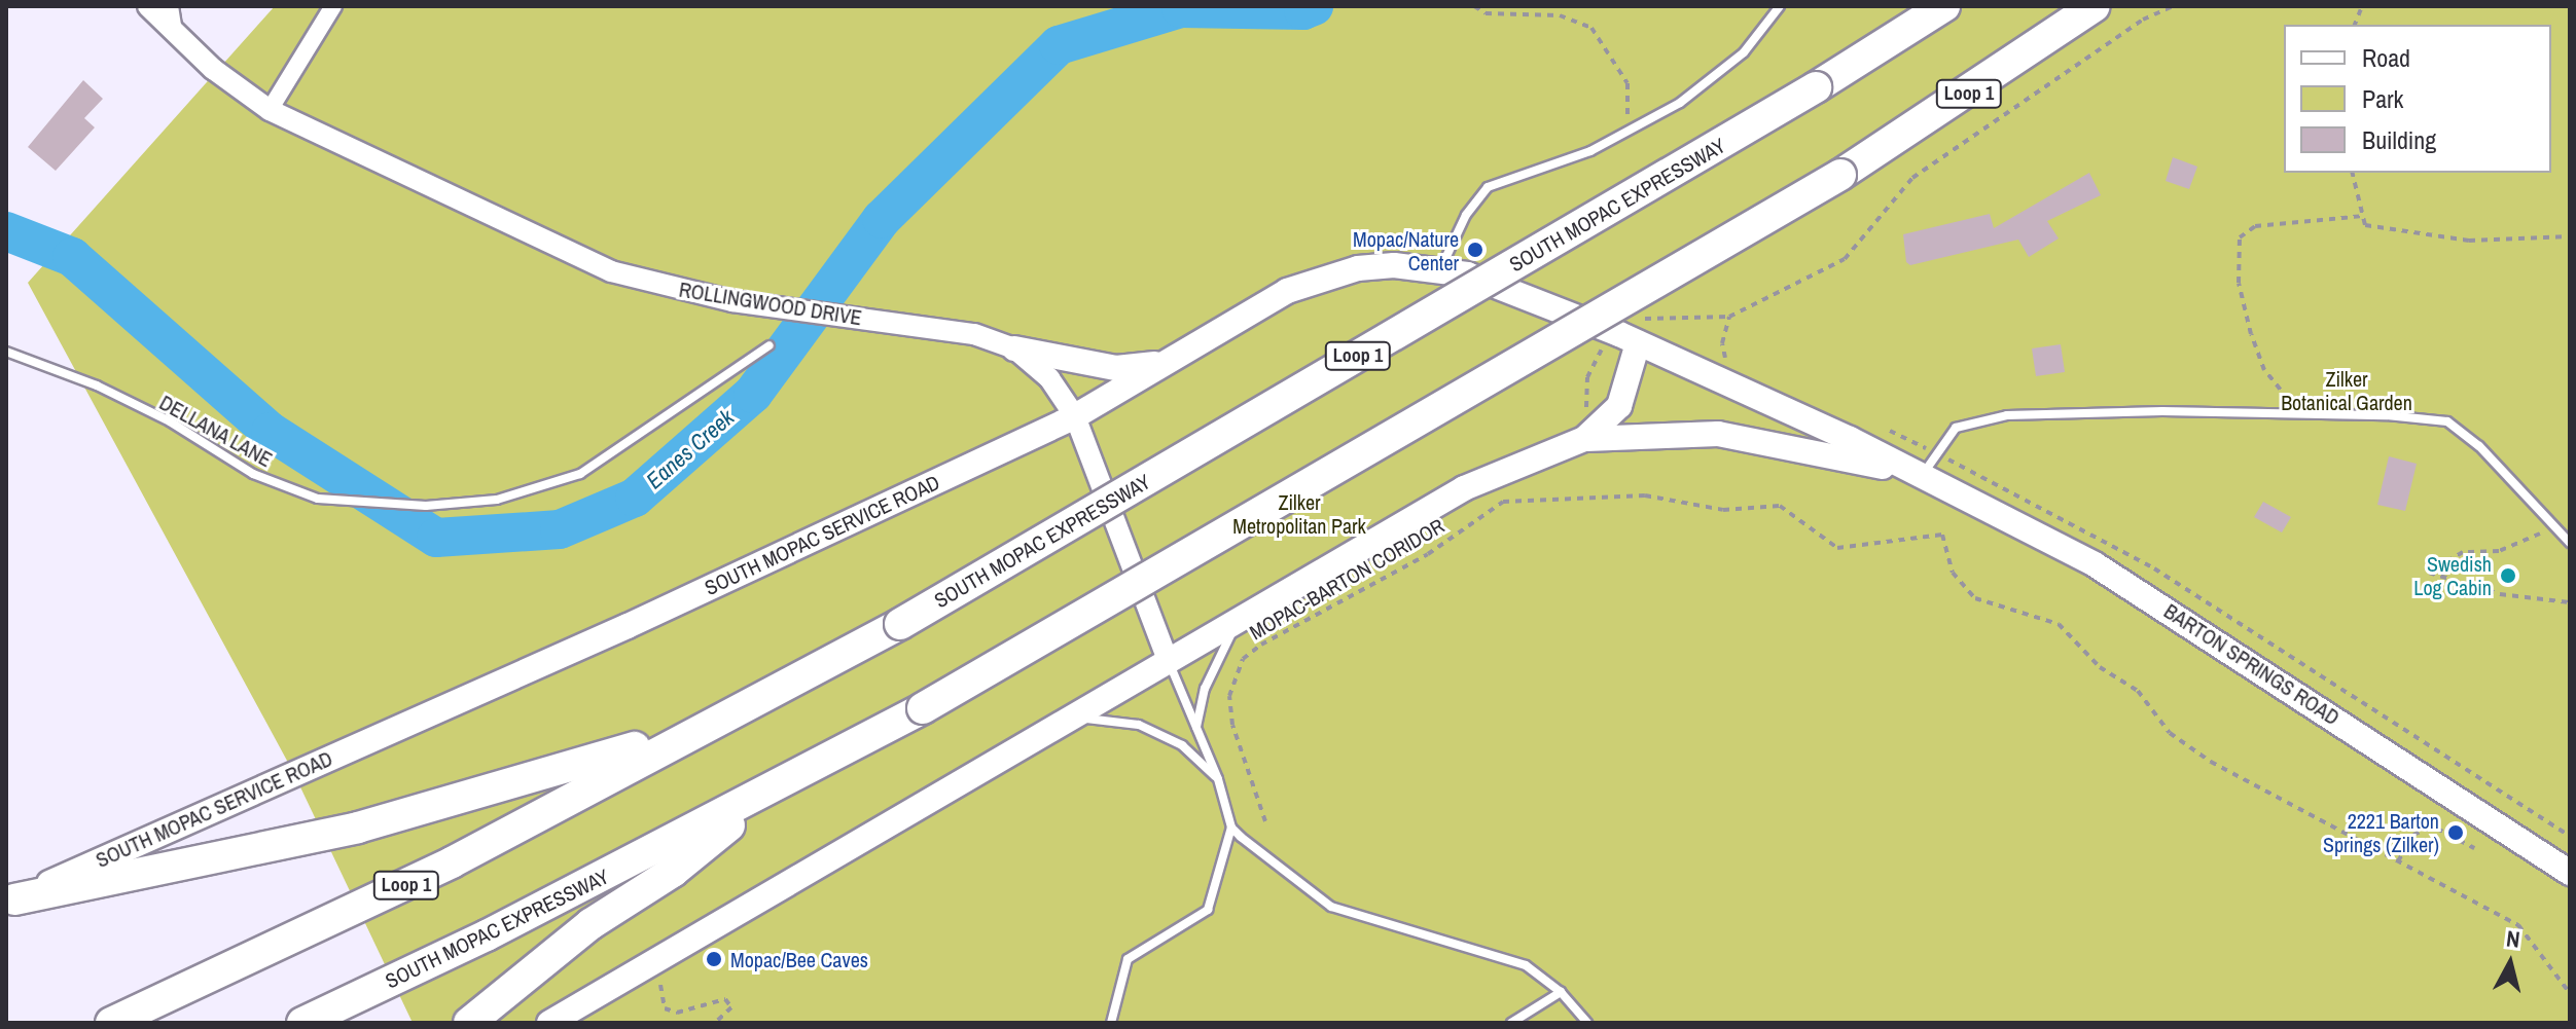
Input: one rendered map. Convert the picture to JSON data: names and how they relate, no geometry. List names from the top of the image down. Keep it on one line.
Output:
{"streets":{"highway":["Loop 1","SOUTH MOPAC EXPRESSWAY"],"main road":["SOUTH MOPAC SERVICE ROAD","BARTON SPRINGS ROAD"],"street":["ROLLINGWOOD DRIVE"],"lane":["DELLANA LANE"],"path":["MOPAC-BARTON CORIDOR"]},"crossings":[["ROLLINGWOOD DRIVE","SOUTH MOPAC SERVICE ROAD"],["SOUTH MOPAC SERVICE ROAD","BARTON SPRINGS ROAD"]],"water":["Eanes Creek"],"parks":["Zilker Botanical Garden","Zilker Metropolitan Park"],"places":["Mopac/Nature Center","Swedish Log Cabin","2221 Barton Springs (Zilker)","Mopac/Bee Caves"],"legend":["Road","Park","Building"],"north":"top"}
